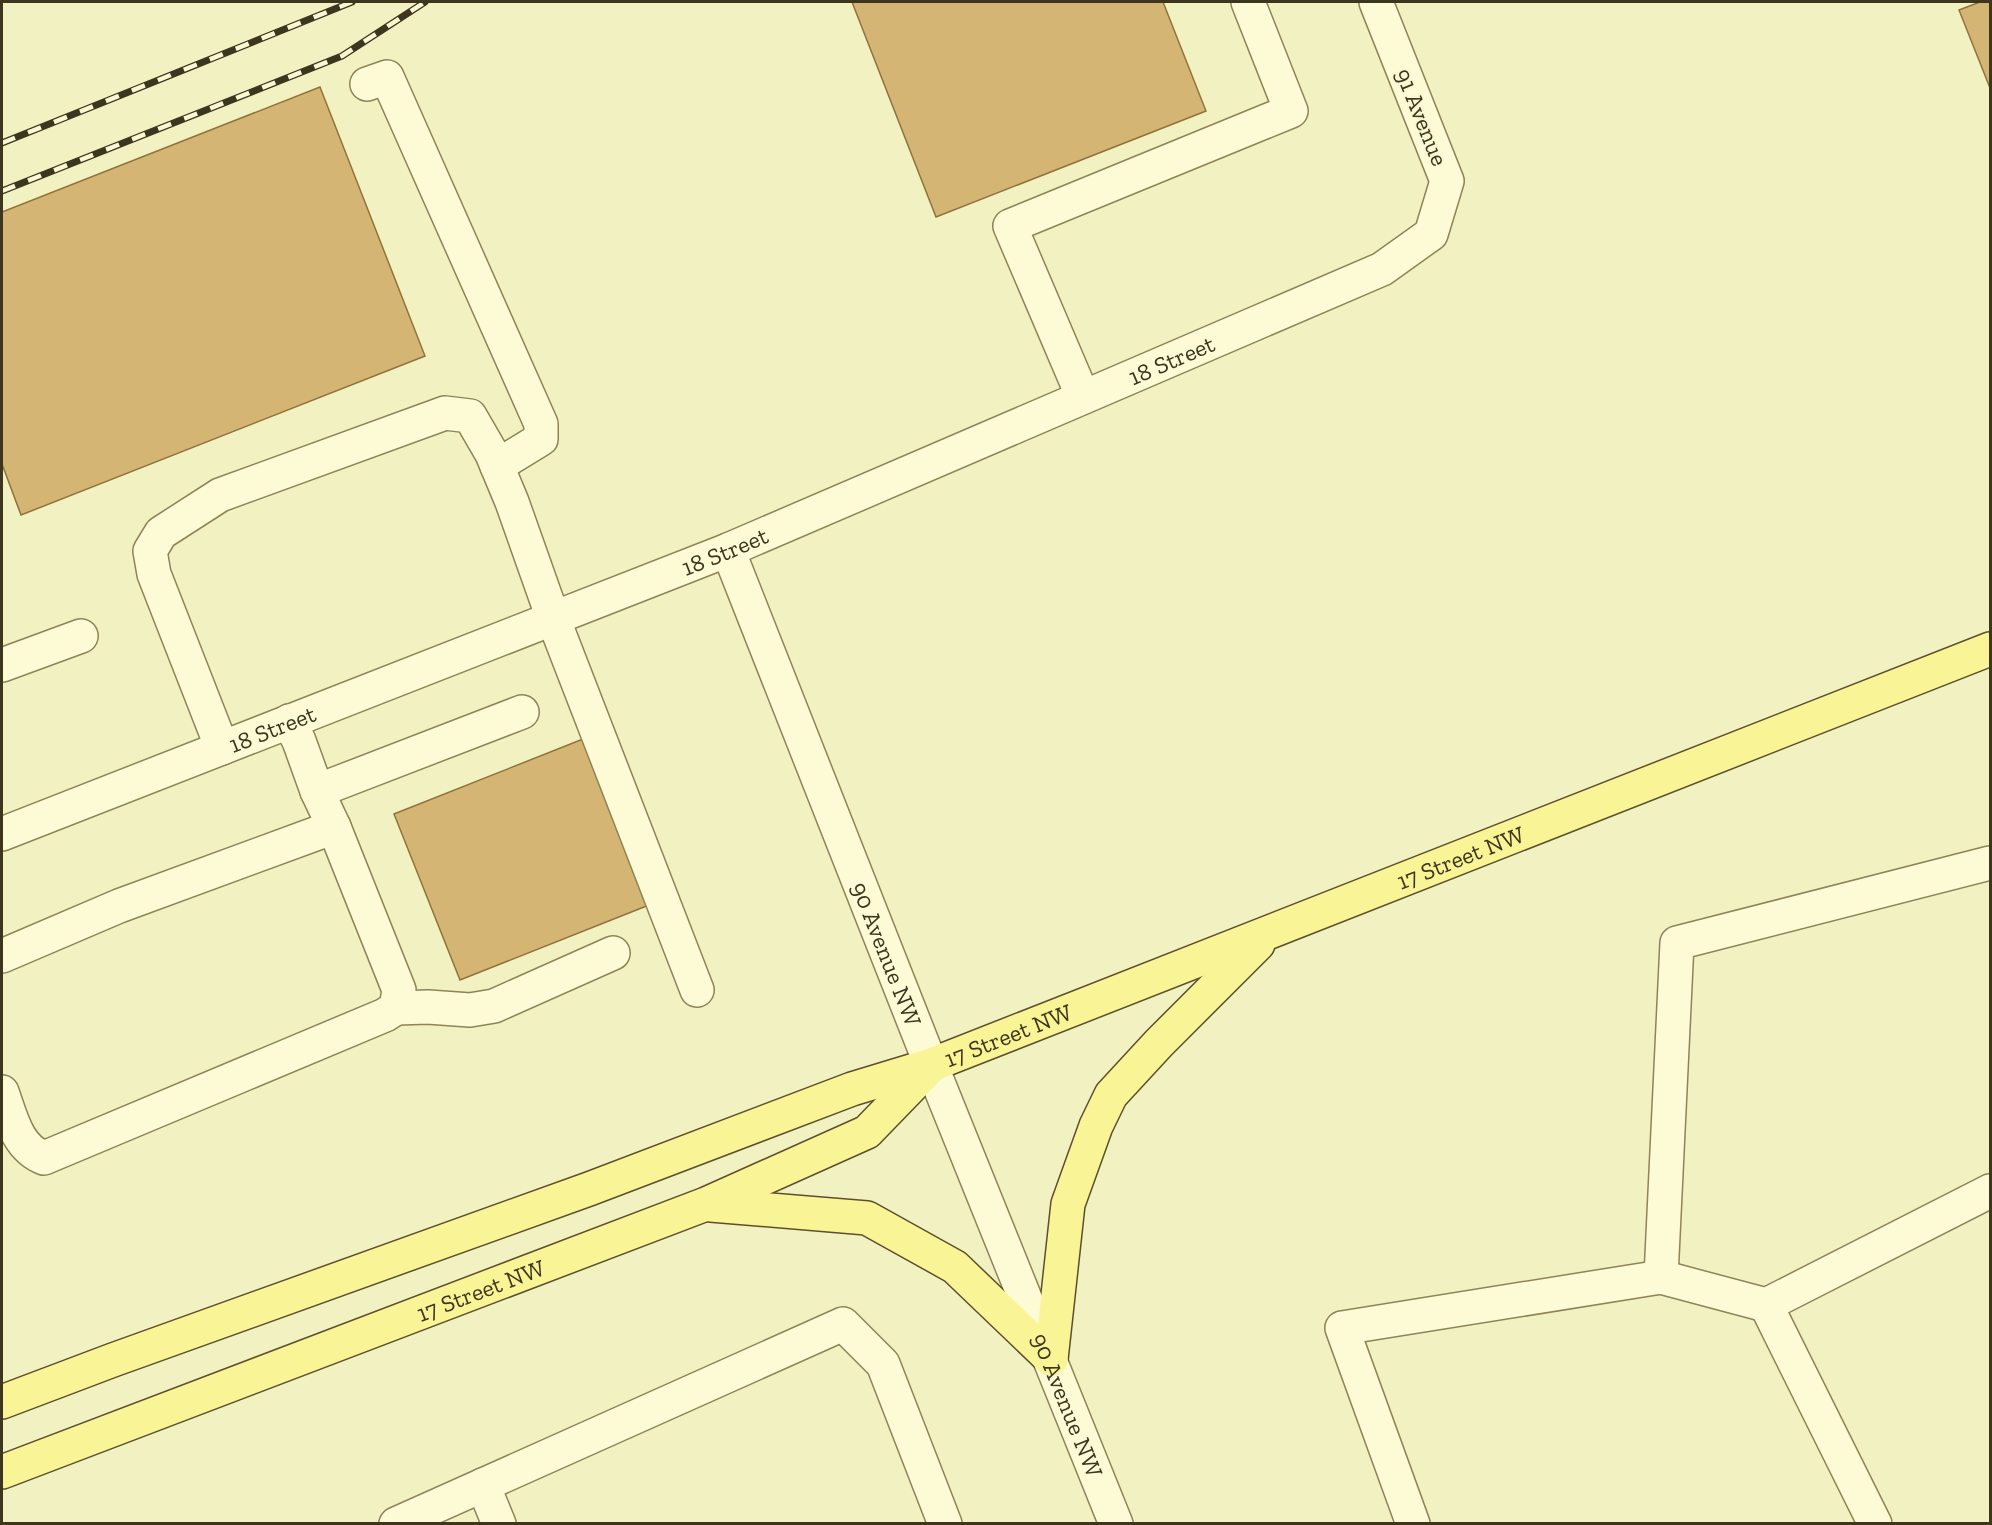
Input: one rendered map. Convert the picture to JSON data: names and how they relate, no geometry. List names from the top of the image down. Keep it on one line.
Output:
{"streets":{"main road":["17 Street NW"],"street":["91 Avenue","18 Street","90 Avenue NW"]},"crossings":[["91 Avenue","18 Street"],["18 Street","90 Avenue NW"],["17 Street NW","90 Avenue NW"]]}
